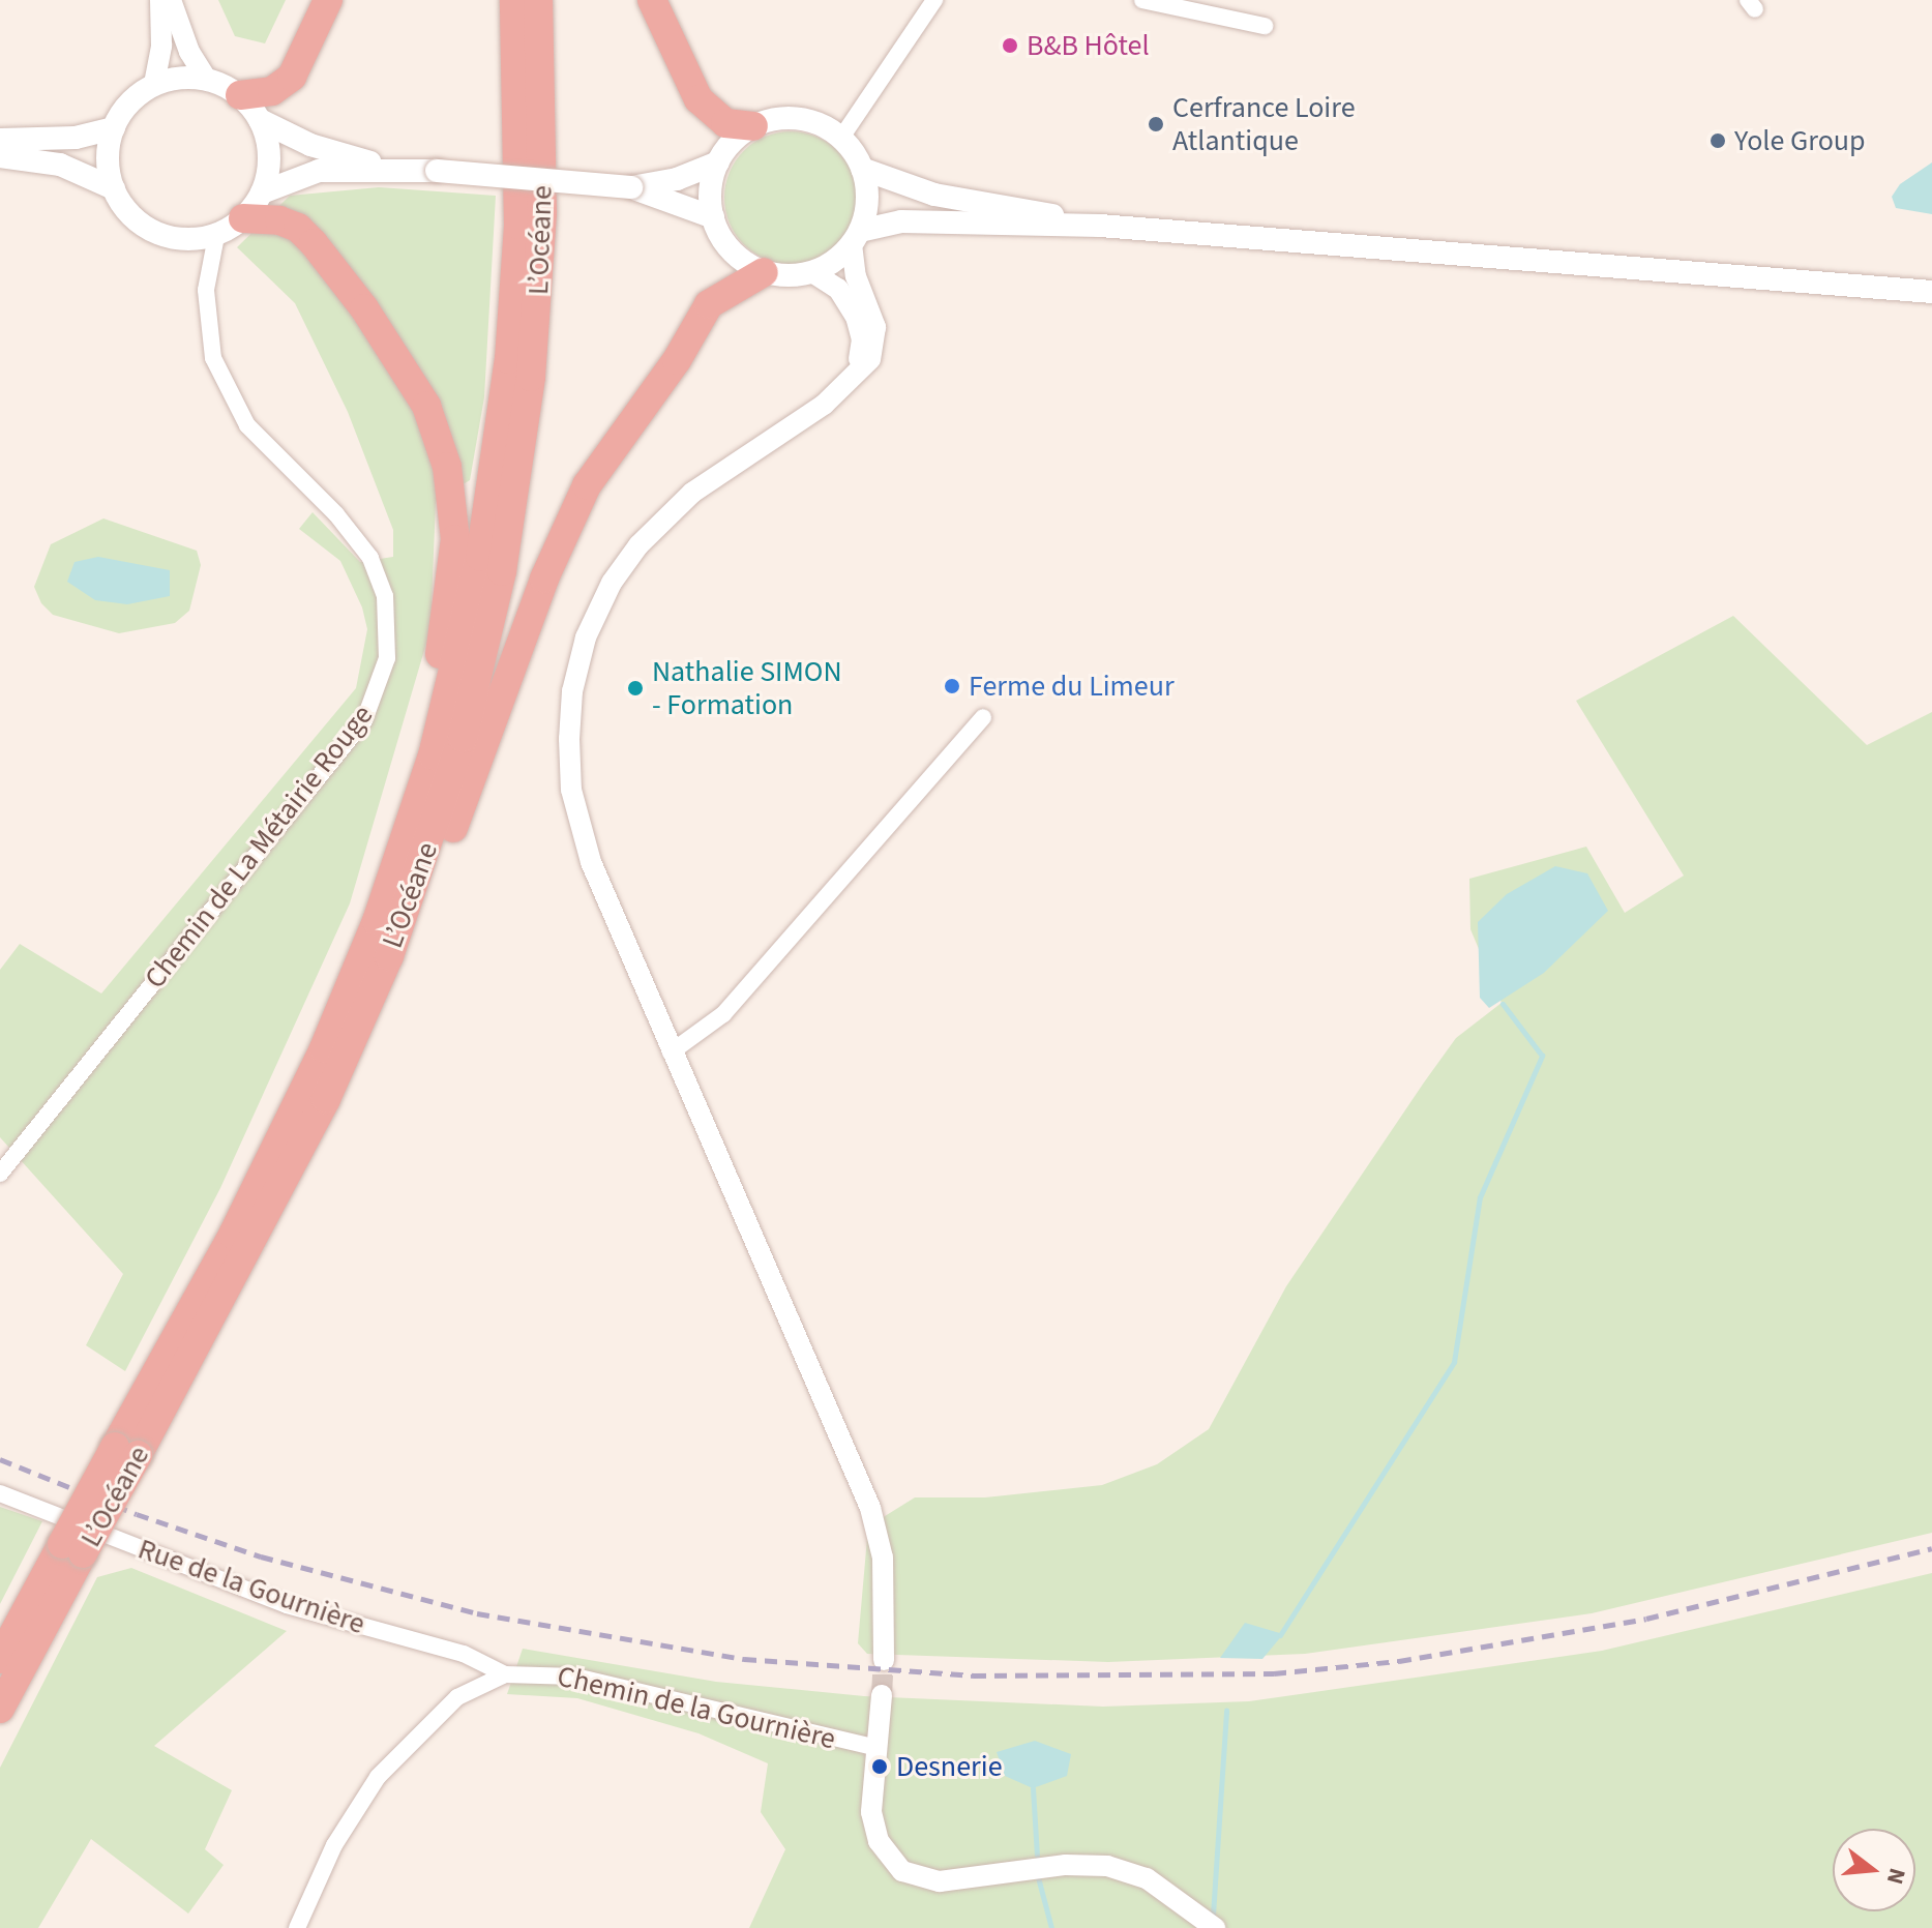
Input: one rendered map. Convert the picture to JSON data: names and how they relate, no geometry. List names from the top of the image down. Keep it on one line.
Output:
{"streets":{"highway":["L’Océane"],"street":["Chemin de La Métairie Rouge","Rue de la Gournière","Chemin de la Gournière"]},"crossings":[["Rue de la Gournière","Chemin de la Gournière"]],"places":["B&B Hôtel","Cerfrance Loire Atlantique","Yole Group","Ferme du Limeur","Nathalie SIMON - Formation","Desnerie"],"north":"right"}
